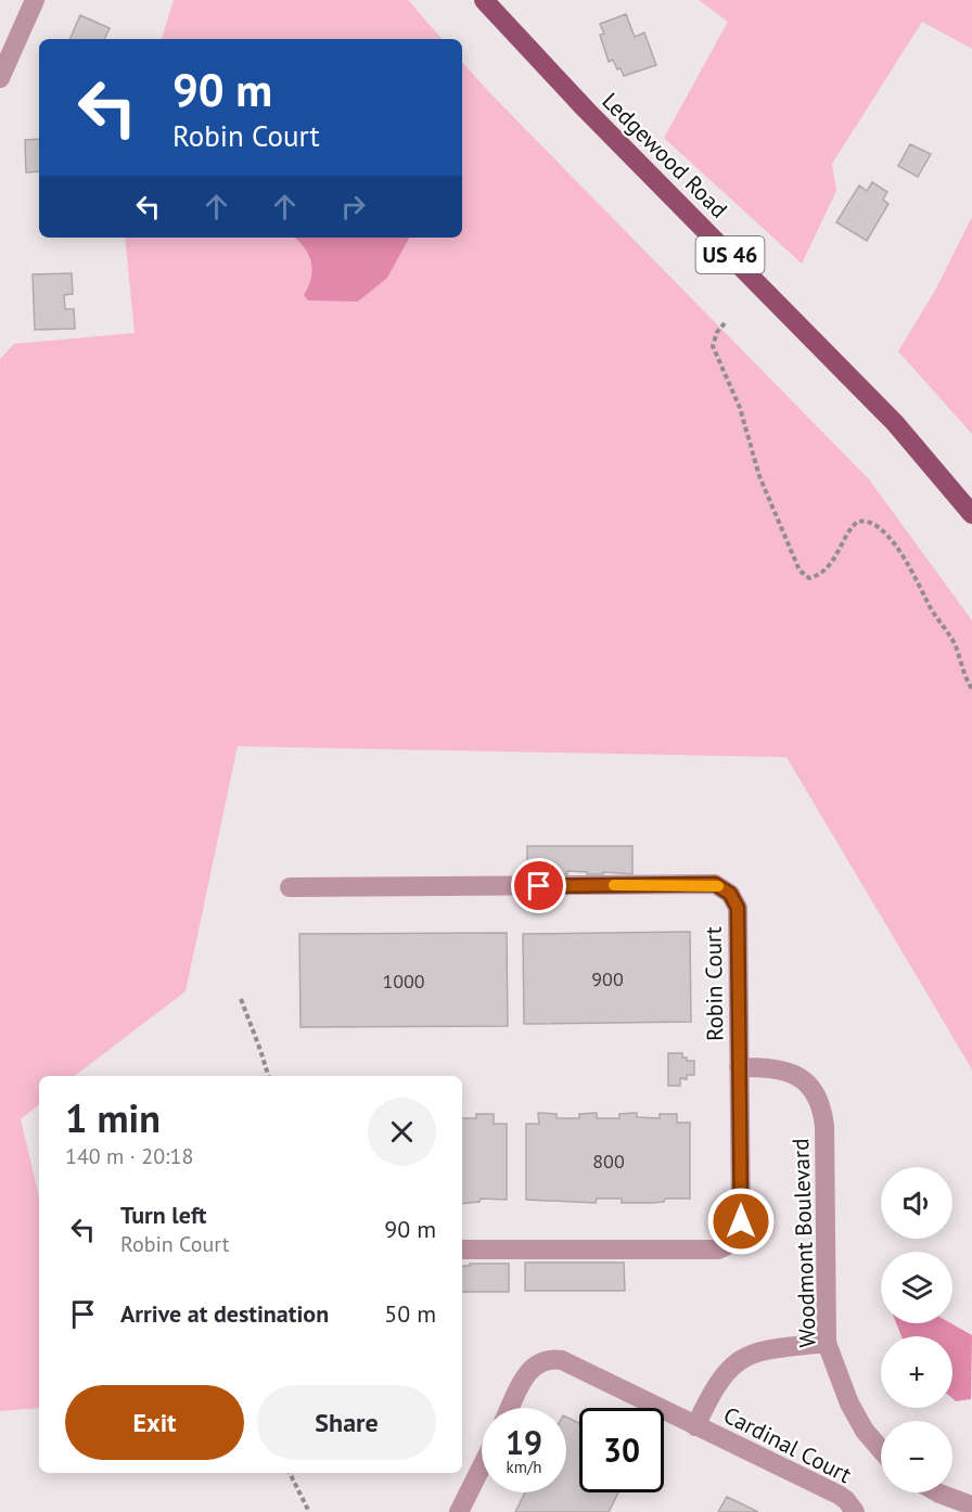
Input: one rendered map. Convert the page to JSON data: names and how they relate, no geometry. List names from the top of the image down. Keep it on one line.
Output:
{"streets":{"main road":["Ledgewood Road","US 46"],"street":["Robin Court","Woodmont Boulevard","Cardinal Court"]},"crossings":[["Robin Court","Woodmont Boulevard"],["Woodmont Boulevard","Cardinal Court"]],"house_numbers":["900","1000","800"],"page":{"turn":["90 m","Robin Court"],"heading":["1 min","140 m · 20:18"],"map_buttons":["+","−"],"list":[{"name":"Turn left","note":"Robin Court","value":"90 m"},{"name":"Arrive at destination","value":"50 m"}],"buttons":["Exit","Share"],"speed":"19 km/h","limit":"30"}}
